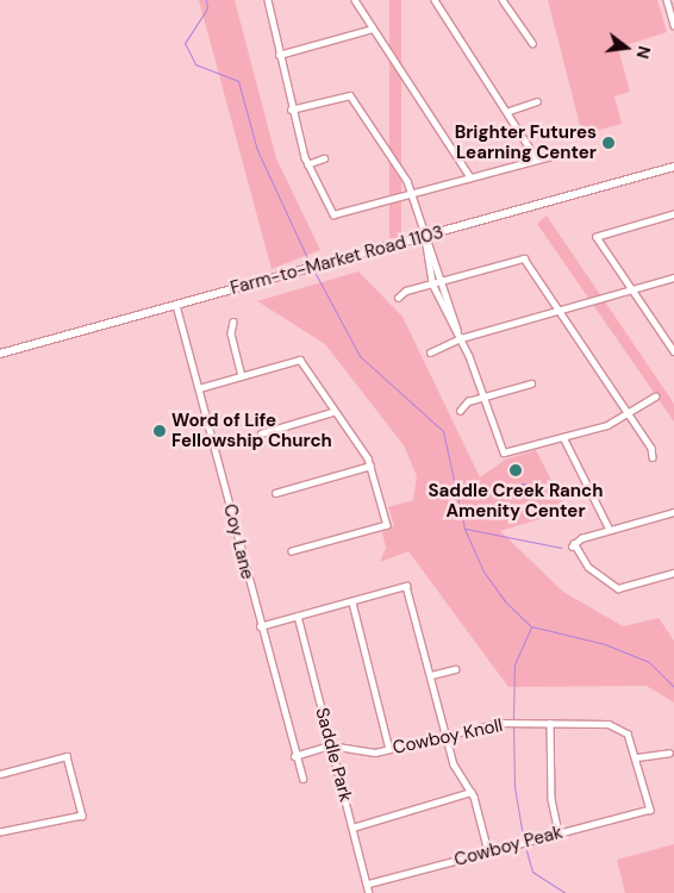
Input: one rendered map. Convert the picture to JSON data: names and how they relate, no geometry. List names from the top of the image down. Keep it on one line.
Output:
{"streets":{"main road":["Farm-to-Market Road 1103"],"street":["Coy Lane","Cowboy Knoll","Saddle Park","Cowboy Peak"]},"crossings":[["Farm-to-Market Road 1103","Coy Lane"],["Cowboy Knoll","Saddle Park"],["Cowboy Knoll","Cowboy Peak"],["Saddle Park","Cowboy Peak"]],"places":["Brighter Futures Learning Center","Word of Life Fellowship Church","Saddle Creek Ranch Amenity Center"],"north":"right"}
